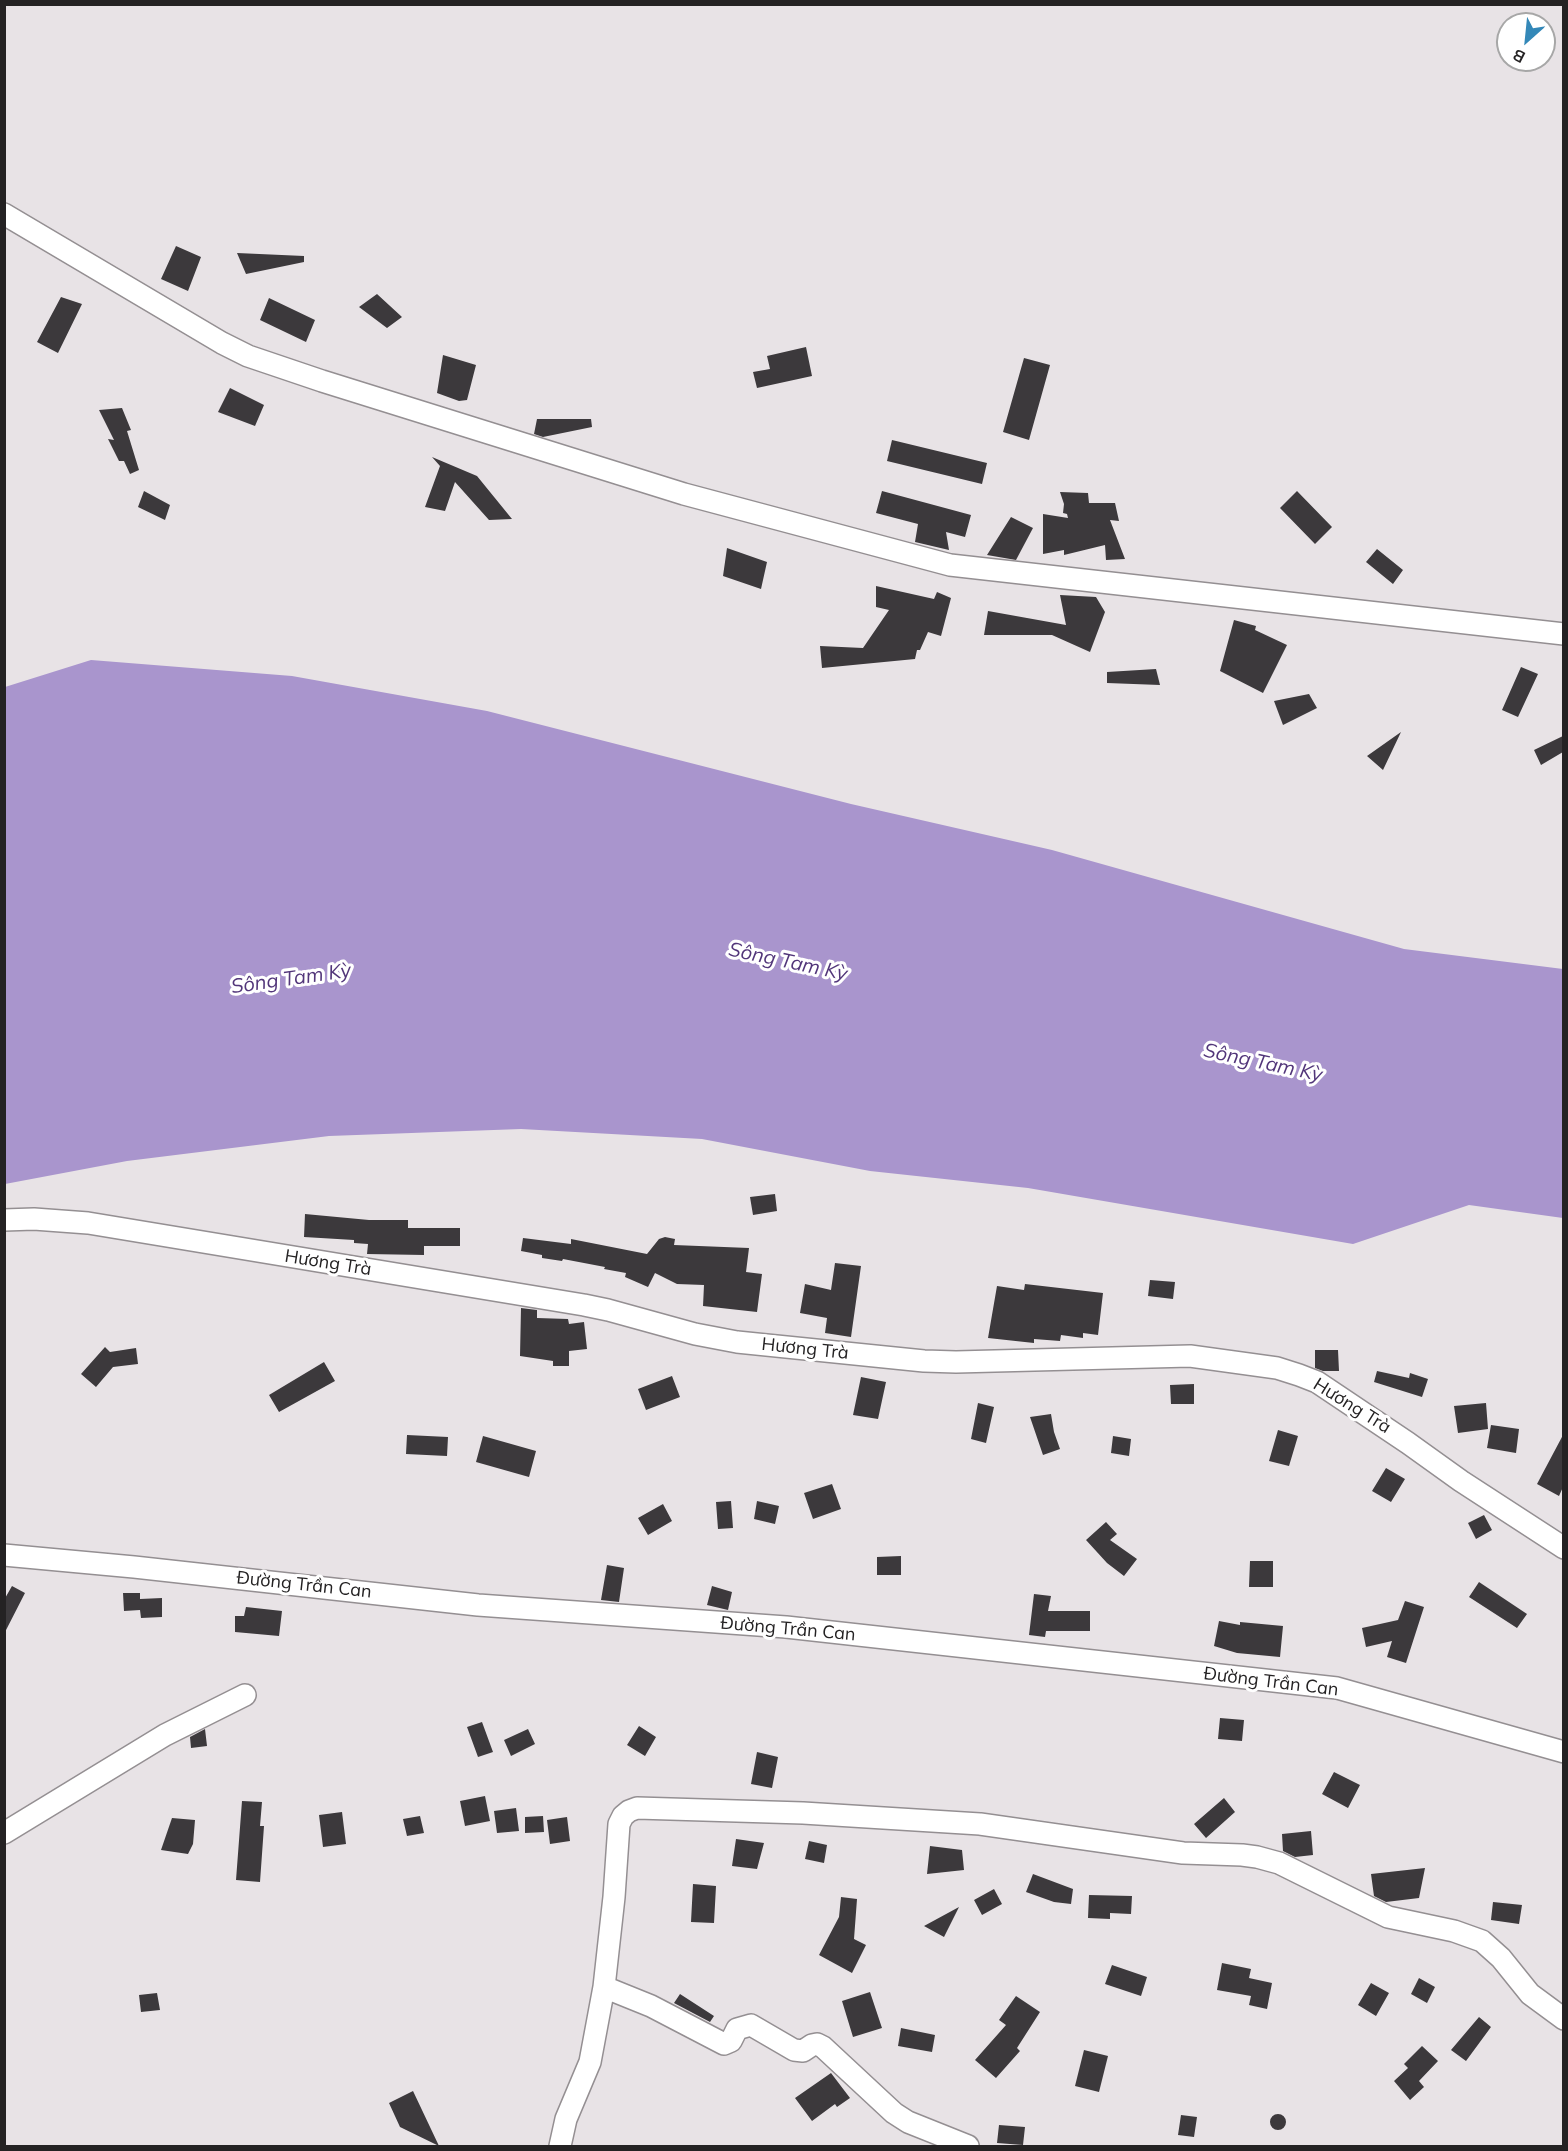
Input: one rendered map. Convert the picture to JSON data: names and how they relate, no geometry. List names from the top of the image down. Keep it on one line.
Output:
{"streets":{"street":["Hương Trà","Đường Trần Can"]},"water":["Sông Tam Kỳ"],"north":"bottom left"}
